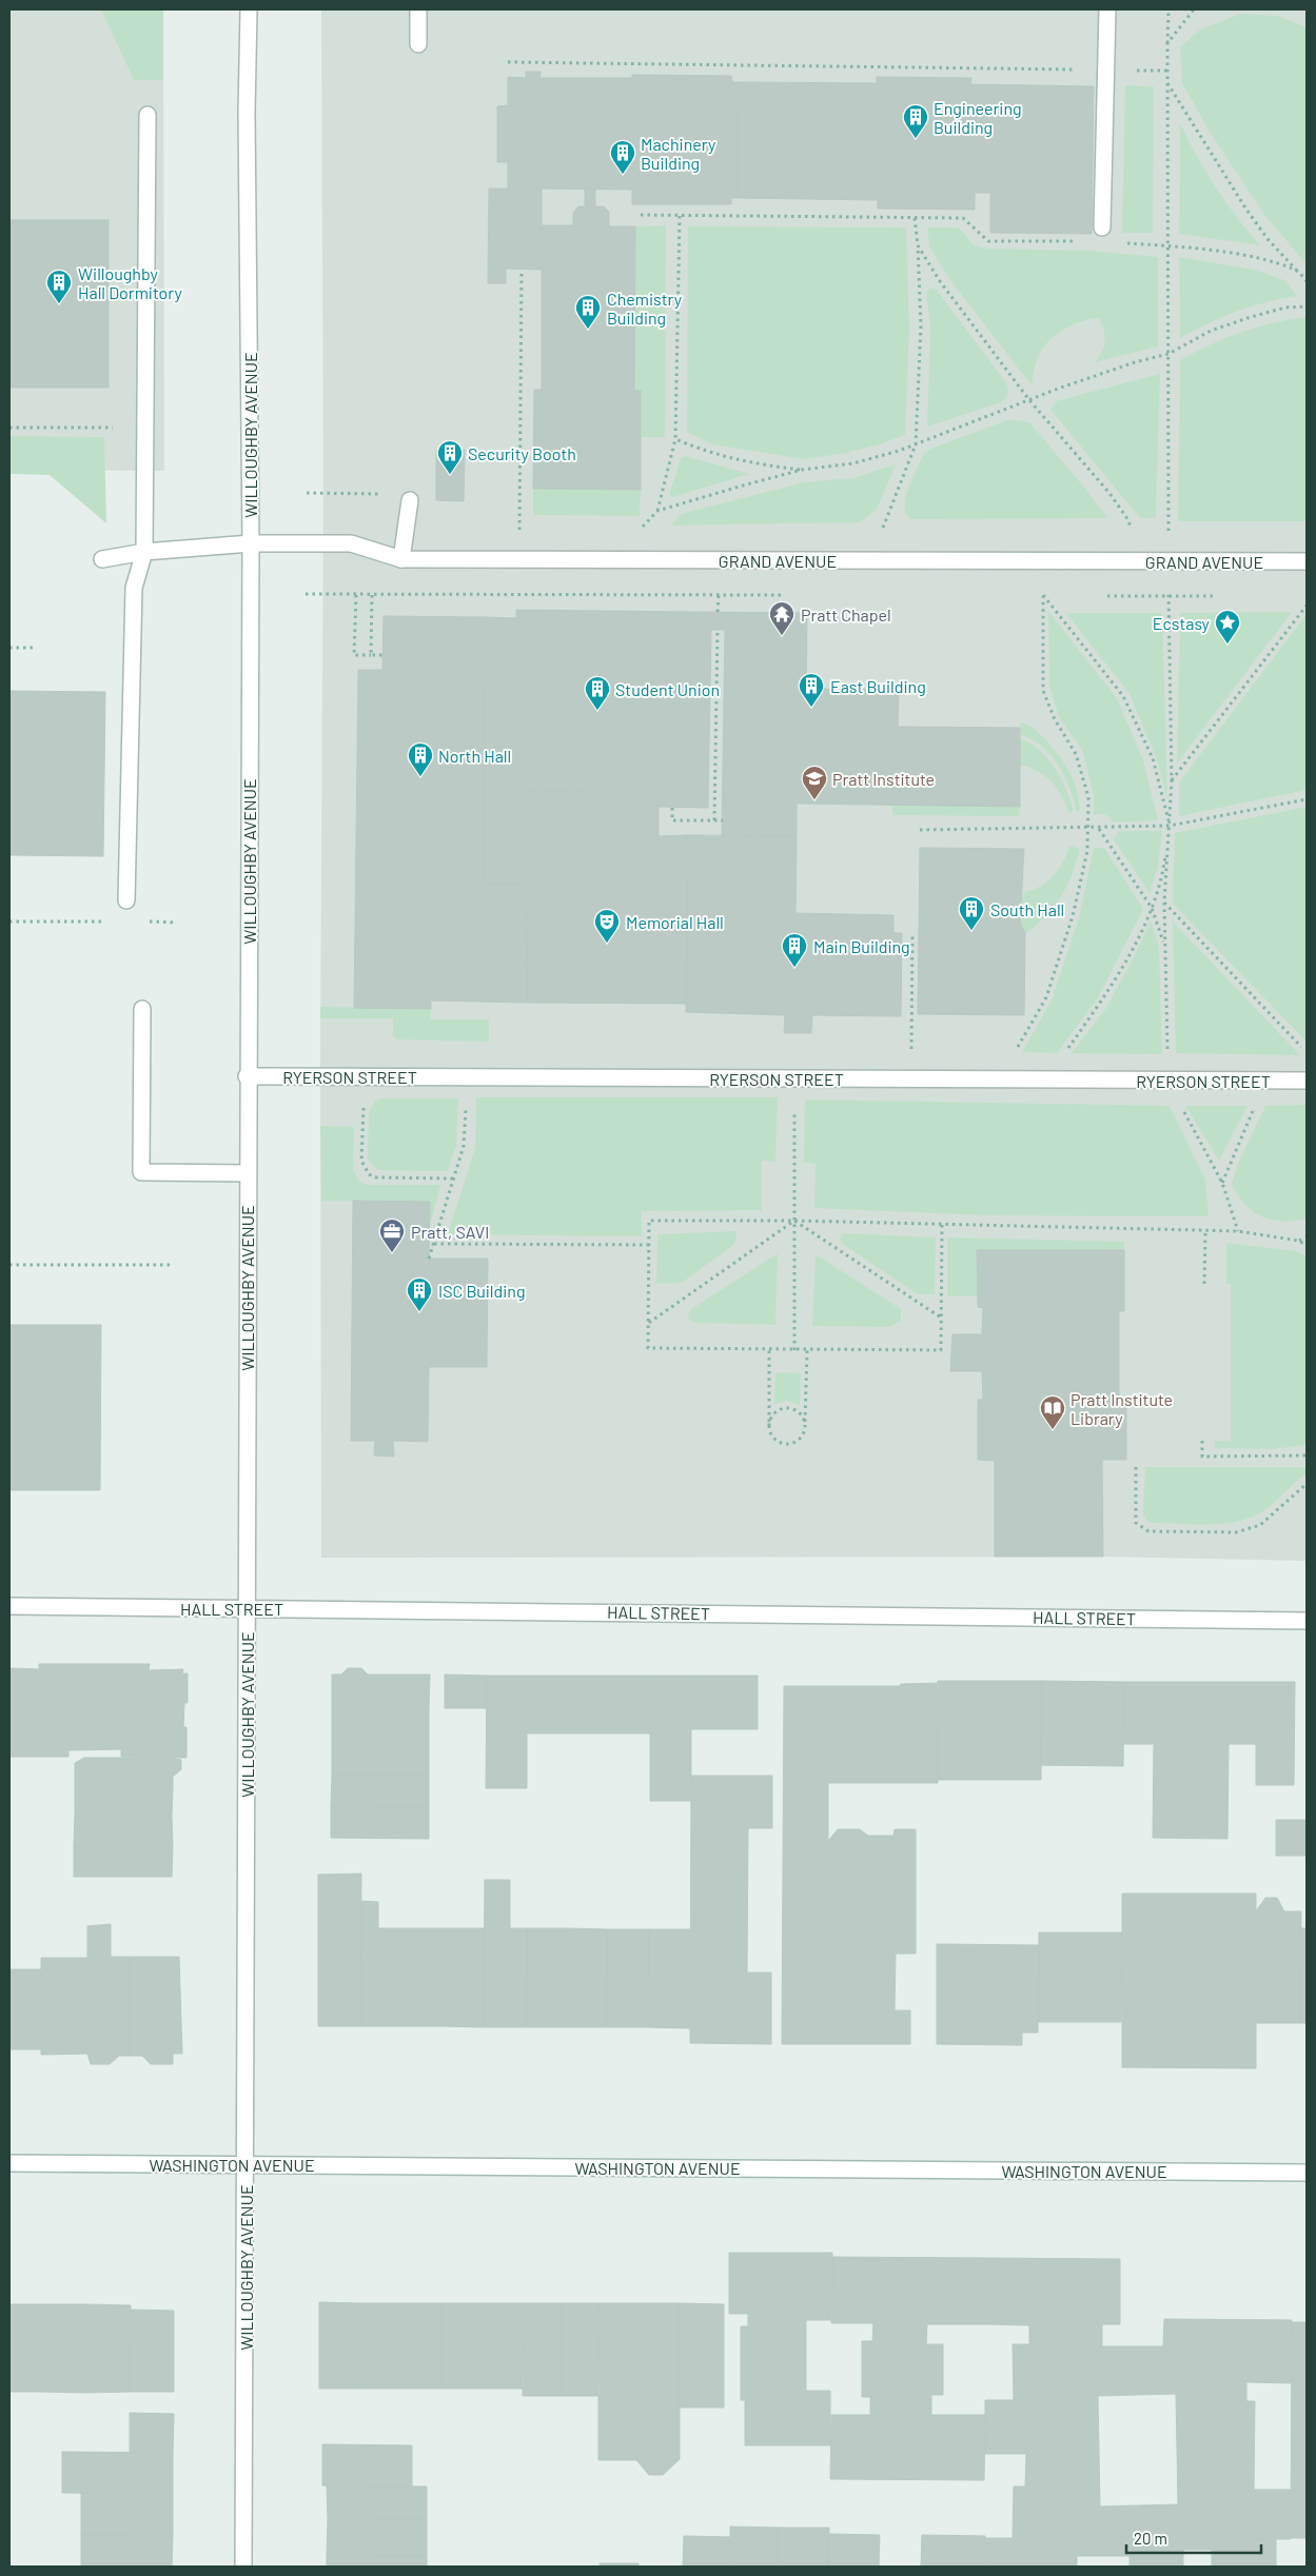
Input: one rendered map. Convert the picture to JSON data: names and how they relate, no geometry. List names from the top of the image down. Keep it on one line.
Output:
{"streets":{"street":["WILLOUGHBY AVENUE","GRAND AVENUE","RYERSON STREET","HALL STREET","WASHINGTON AVENUE"]},"crossings":[["WILLOUGHBY AVENUE","GRAND AVENUE"],["WILLOUGHBY AVENUE","RYERSON STREET"],["WILLOUGHBY AVENUE","HALL STREET"],["WILLOUGHBY AVENUE","WASHINGTON AVENUE"]],"places":{"building":["Engineering Building","Machinery Building","Willoughby Hall Dormitory","Chemistry Building","Security Booth","East Building","Student Union","North Hall","South Hall","Main Building","ISC Building"],"temple":["Pratt Chapel"],"place":["Ecstasy"],"school or university":["Pratt Institute"],"theatre":["Memorial Hall"],"office":["Pratt, SAVI"],"library":["Pratt Institute Library"]},"scale_bar":"20 m"}
